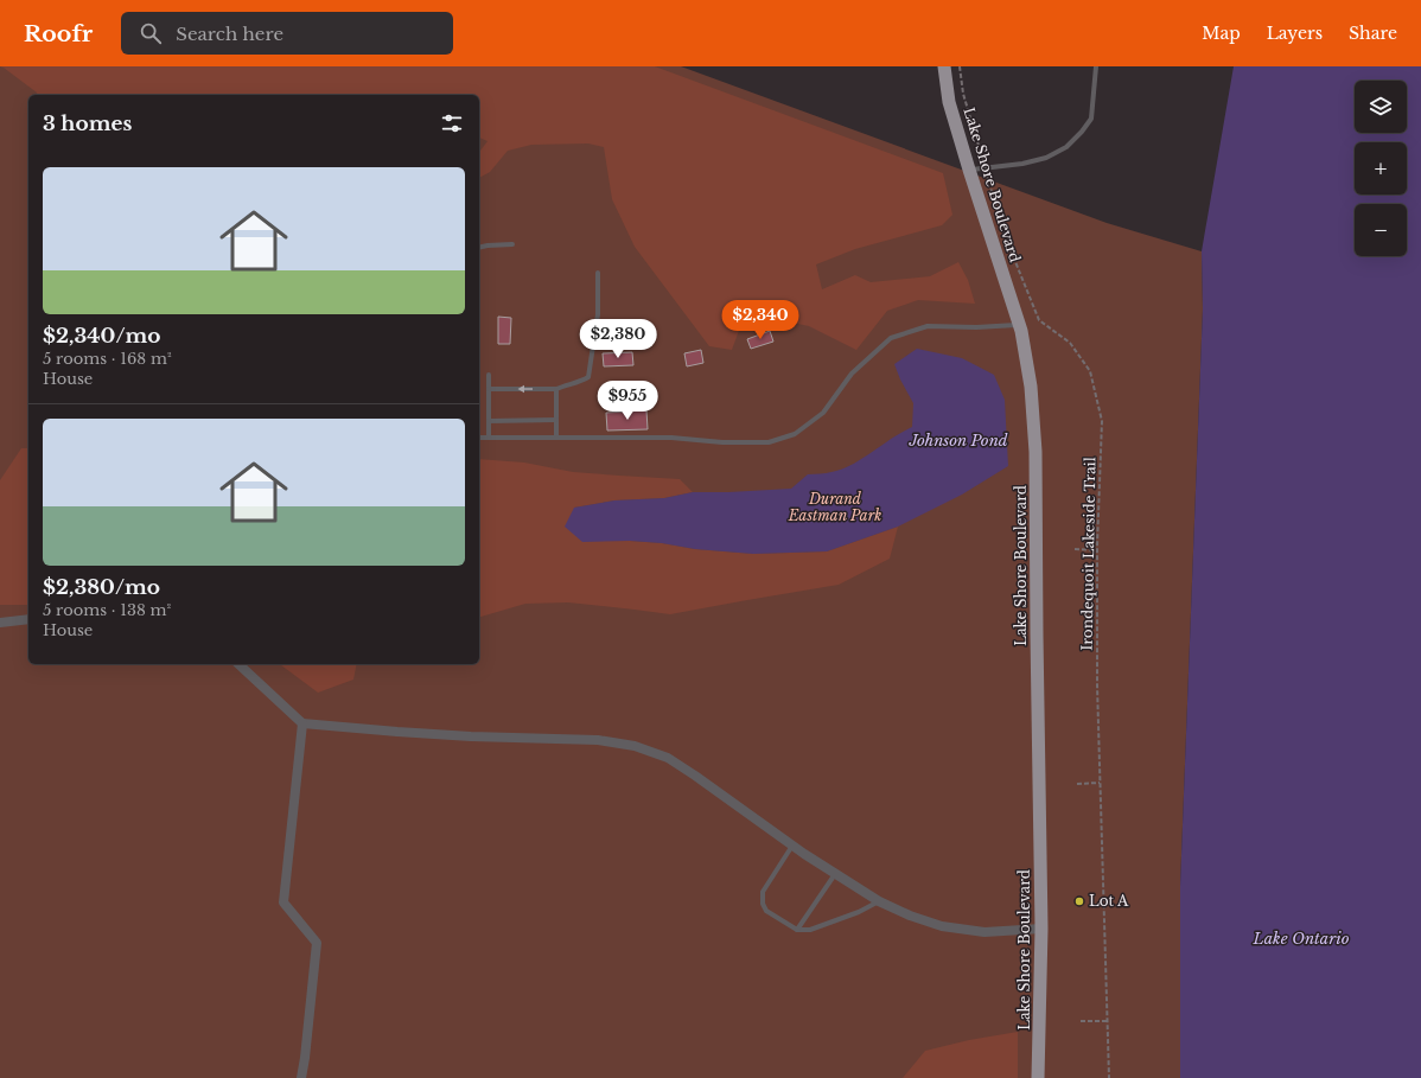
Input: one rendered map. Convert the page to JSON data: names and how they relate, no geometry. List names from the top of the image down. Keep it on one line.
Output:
{"streets":{"main road":["Lake Shore Boulevard"],"path":["Irondequoit Lakeside Trail"]},"water":["Johnson Pond","Lake Ontario"],"parks":["Durand Eastman Park"],"places":["Lot A"],"page":{"header":"Roofr","search":"Search here","nav":["Map","Layers","Share"],"map_buttons":["+","−"],"heading":"3 homes","list":[{"name":"$2,340/mo","note":"5 rooms · 168 m² · House"},{"name":"$2,380/mo","note":"5 rooms · 138 m² · House"}],"price":["$2,340","$2,380","$955"]}}
